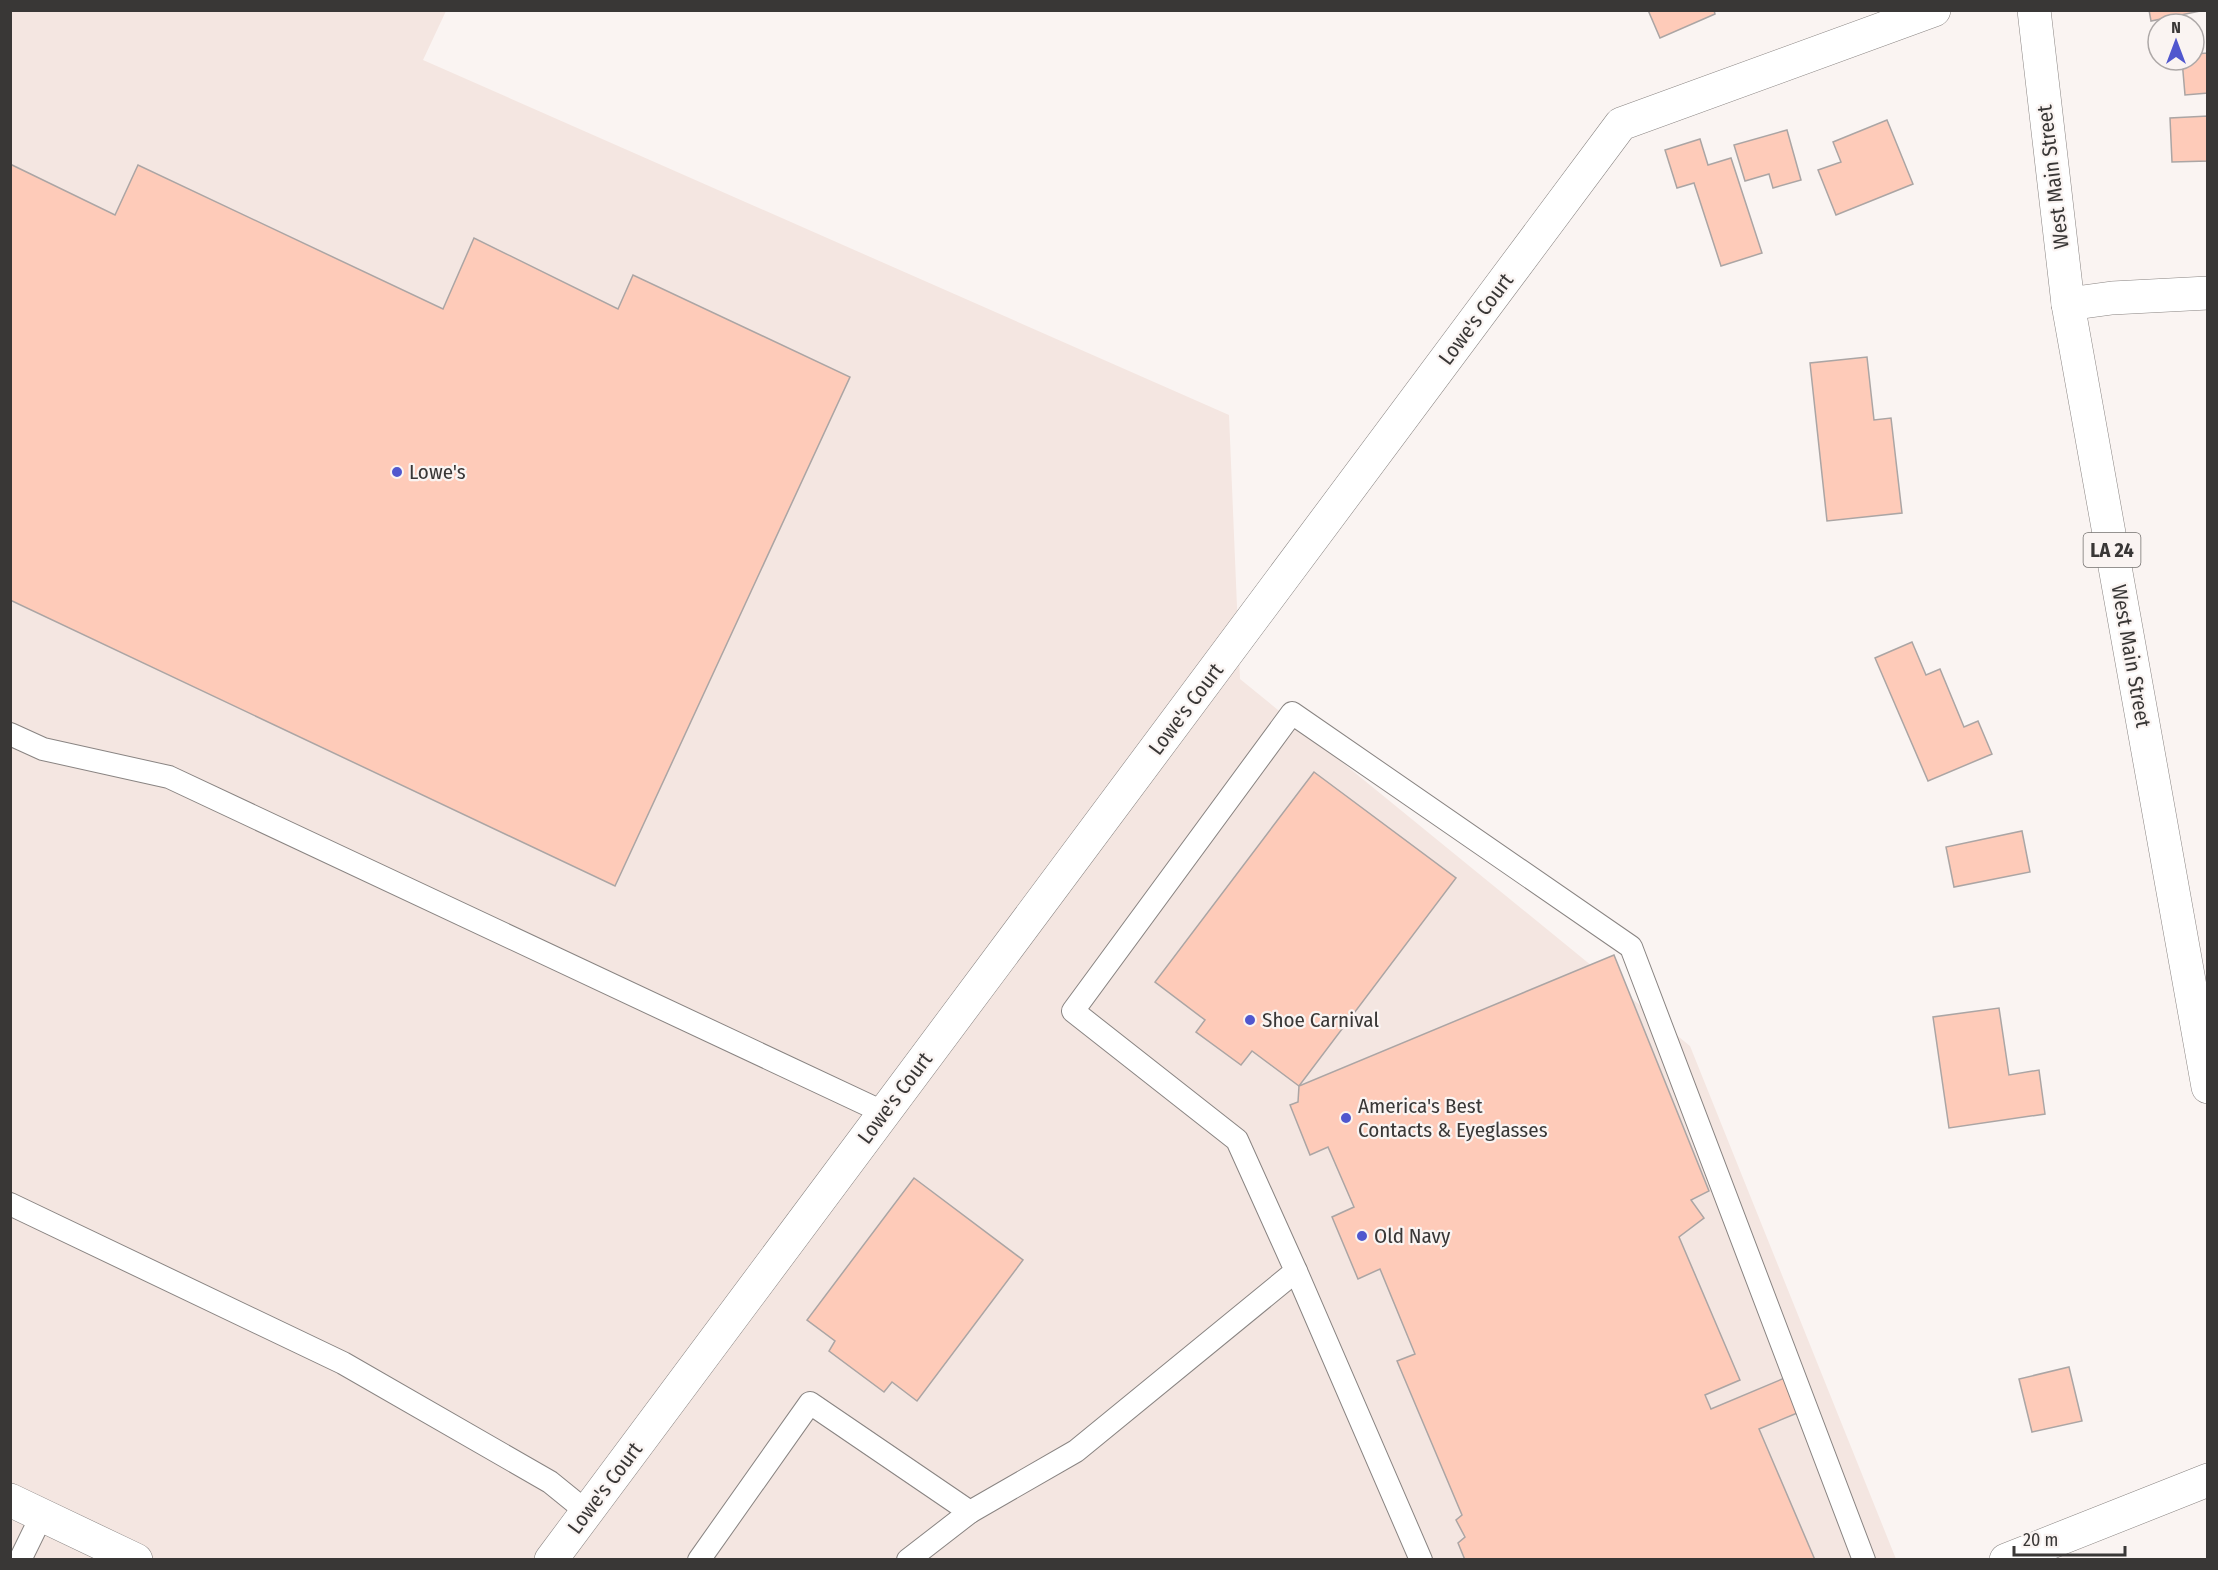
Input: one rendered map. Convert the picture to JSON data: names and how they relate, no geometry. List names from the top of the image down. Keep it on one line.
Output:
{"streets":{"street":["West Main Street","Lowe's Court","LA 24"]},"places":["Lowe's","Shoe Carnival","America's Best Contacts & Eyeglasses","Old Navy"],"scale_bar":"20 m","north":"top"}
